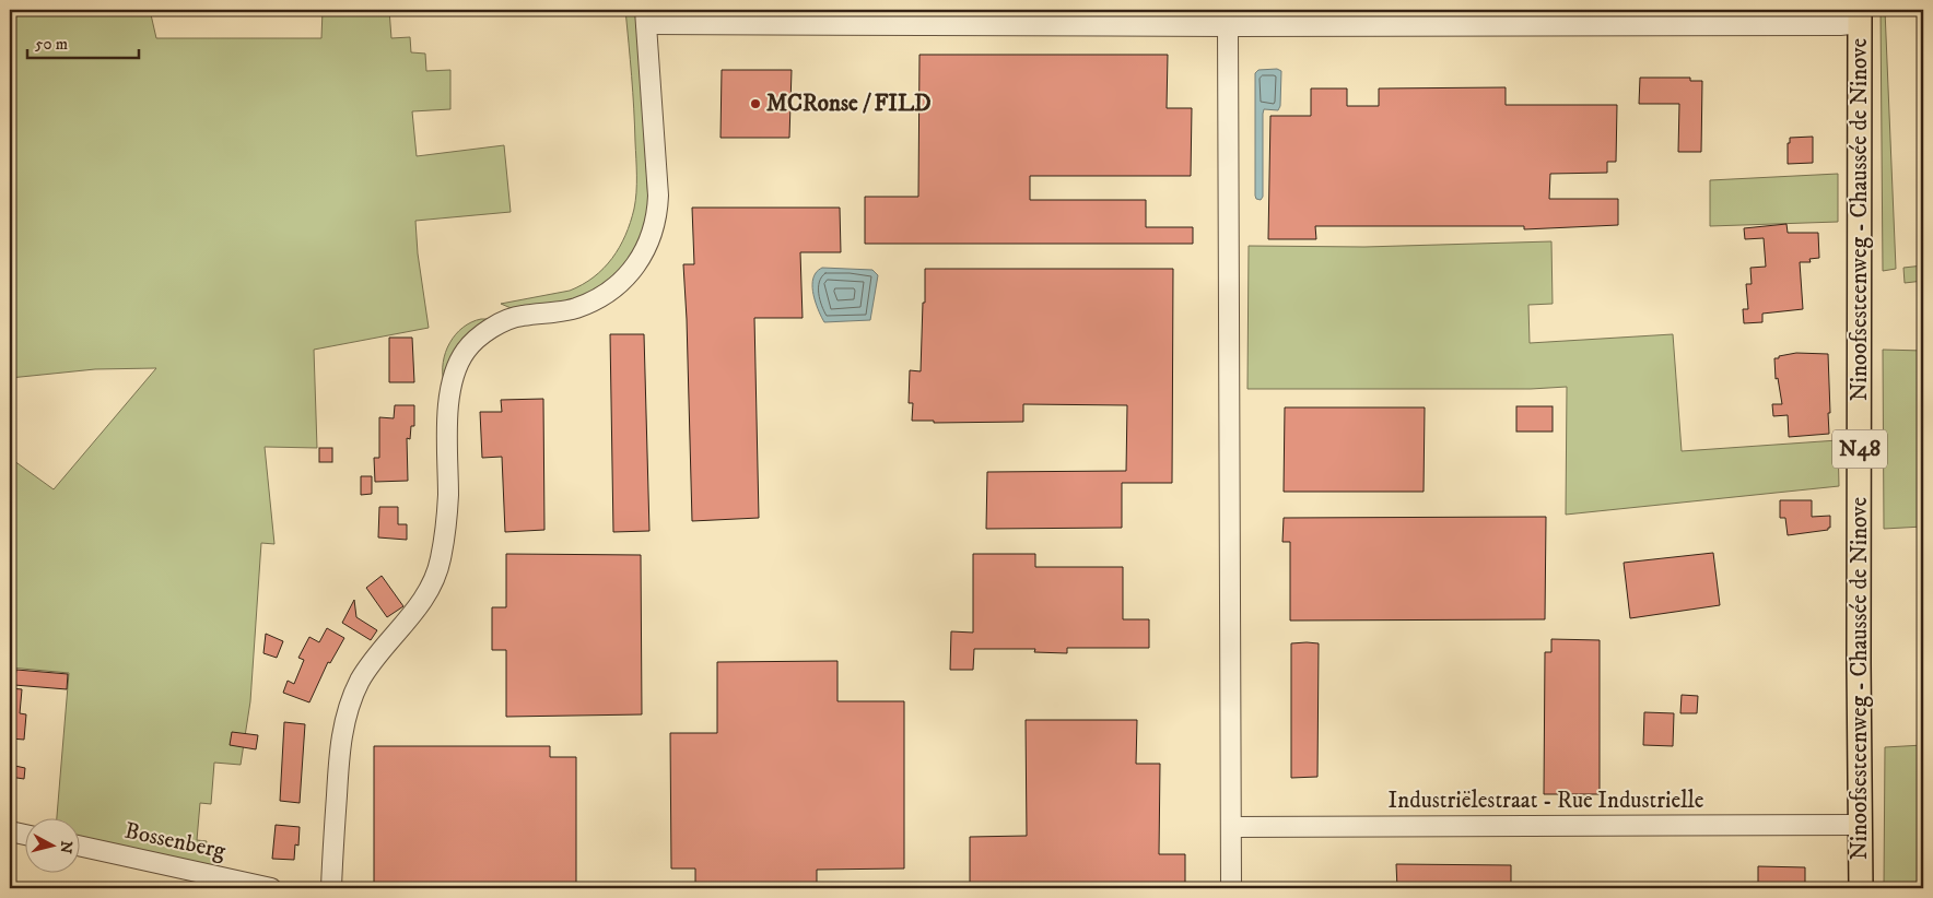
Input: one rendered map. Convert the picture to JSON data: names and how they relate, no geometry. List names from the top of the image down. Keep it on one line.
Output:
{"streets":{"main road":["Ninoofsesteenweg - Chaussée de Ninove","N48"],"street":["Industriëlestraat - Rue Industrielle","Bossenberg"]},"crossings":[["Ninoofsesteenweg - Chaussée de Ninove","Industriëlestraat - Rue Industrielle"]],"places":["MCRonse / FILD"],"scale_bar":"50 m","north":"right"}
